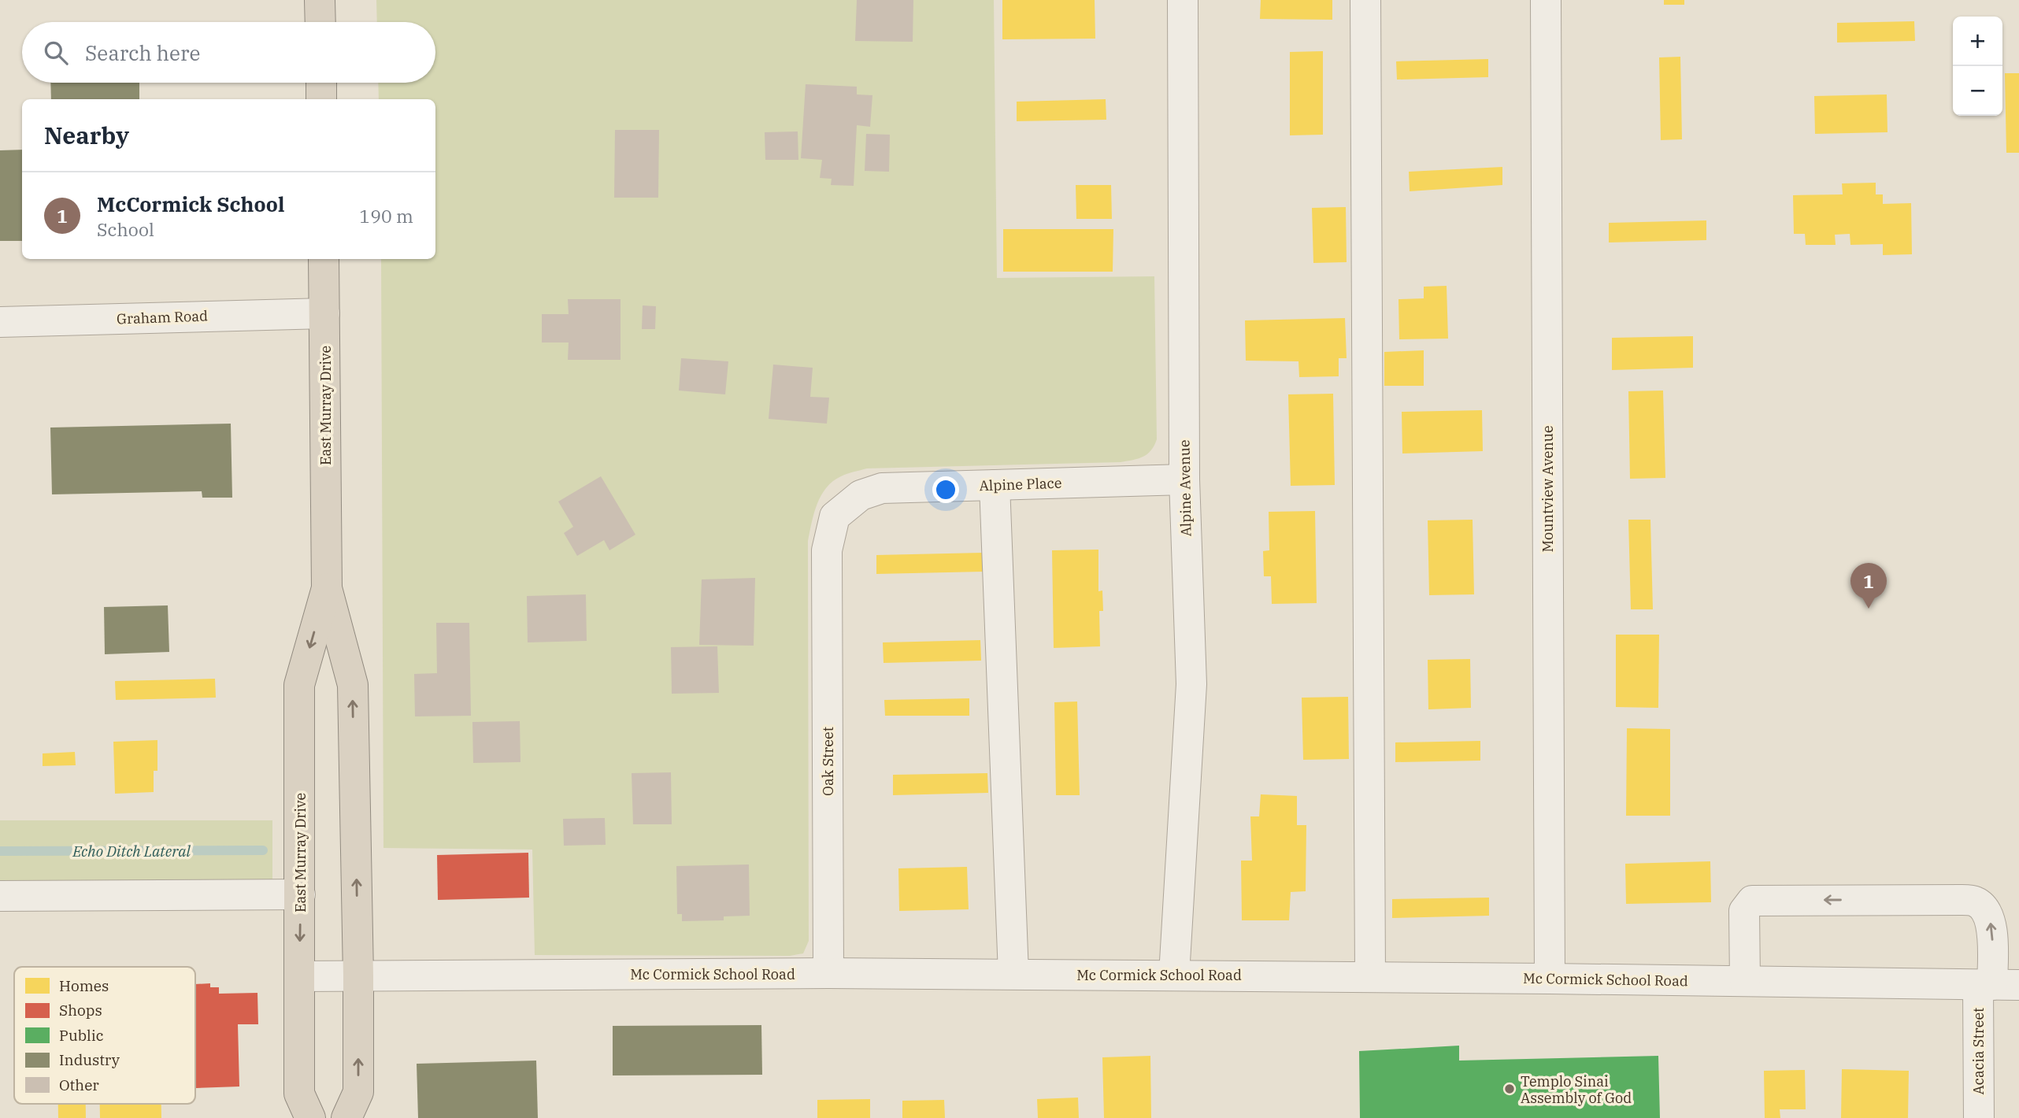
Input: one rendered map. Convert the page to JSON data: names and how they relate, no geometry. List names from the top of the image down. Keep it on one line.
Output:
{"streets":{"highway":["East Murray Drive"],"street":["Graham Road","Alpine Place","Alpine Avenue","Mountview Avenue","Oak Street","Mc Cormick School Road","Acacia Street"]},"crossings":[["Graham Road","East Murray Drive"],["East Murray Drive","Mc Cormick School Road"],["Alpine Place","Alpine Avenue"],["Alpine Place","Oak Street"],["Alpine Avenue","Mc Cormick School Road"],["Mountview Avenue","Mc Cormick School Road"],["Oak Street","Mc Cormick School Road"],["Mc Cormick School Road","Acacia Street"]],"water":["Echo Ditch Lateral"],"places":["Templo Sinai Assembly of God"],"legend":["Homes","Shops","Public","Industry","Other"],"page":{"map_buttons":["+","−"],"search":"Search here","heading":"Nearby","list":[{"mark":"1","name":"McCormick School","note":"School","value":"190 m"}],"pins":"1"}}
